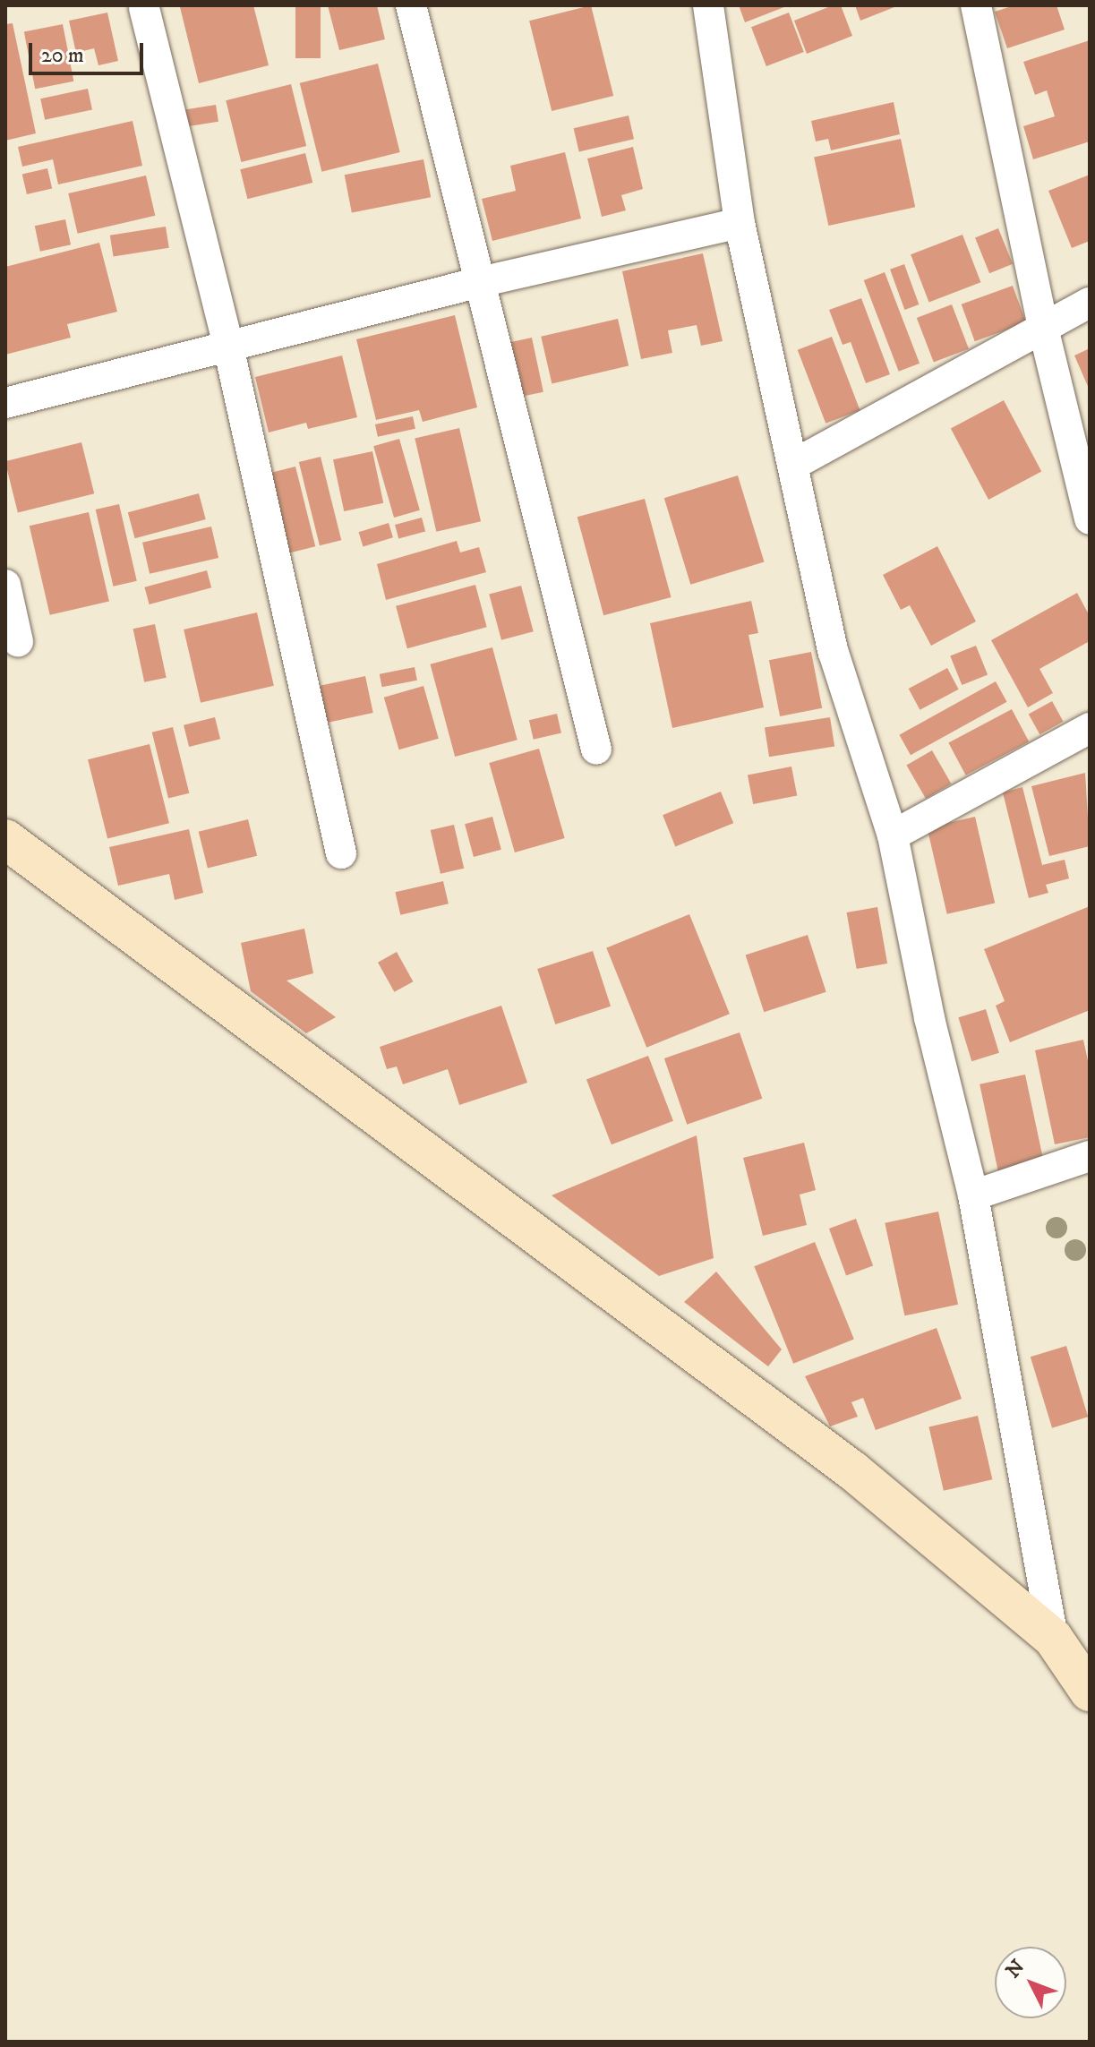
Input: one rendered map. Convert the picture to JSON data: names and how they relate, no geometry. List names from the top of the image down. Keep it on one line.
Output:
{"scale_bar":"20 m","north":"top left"}
